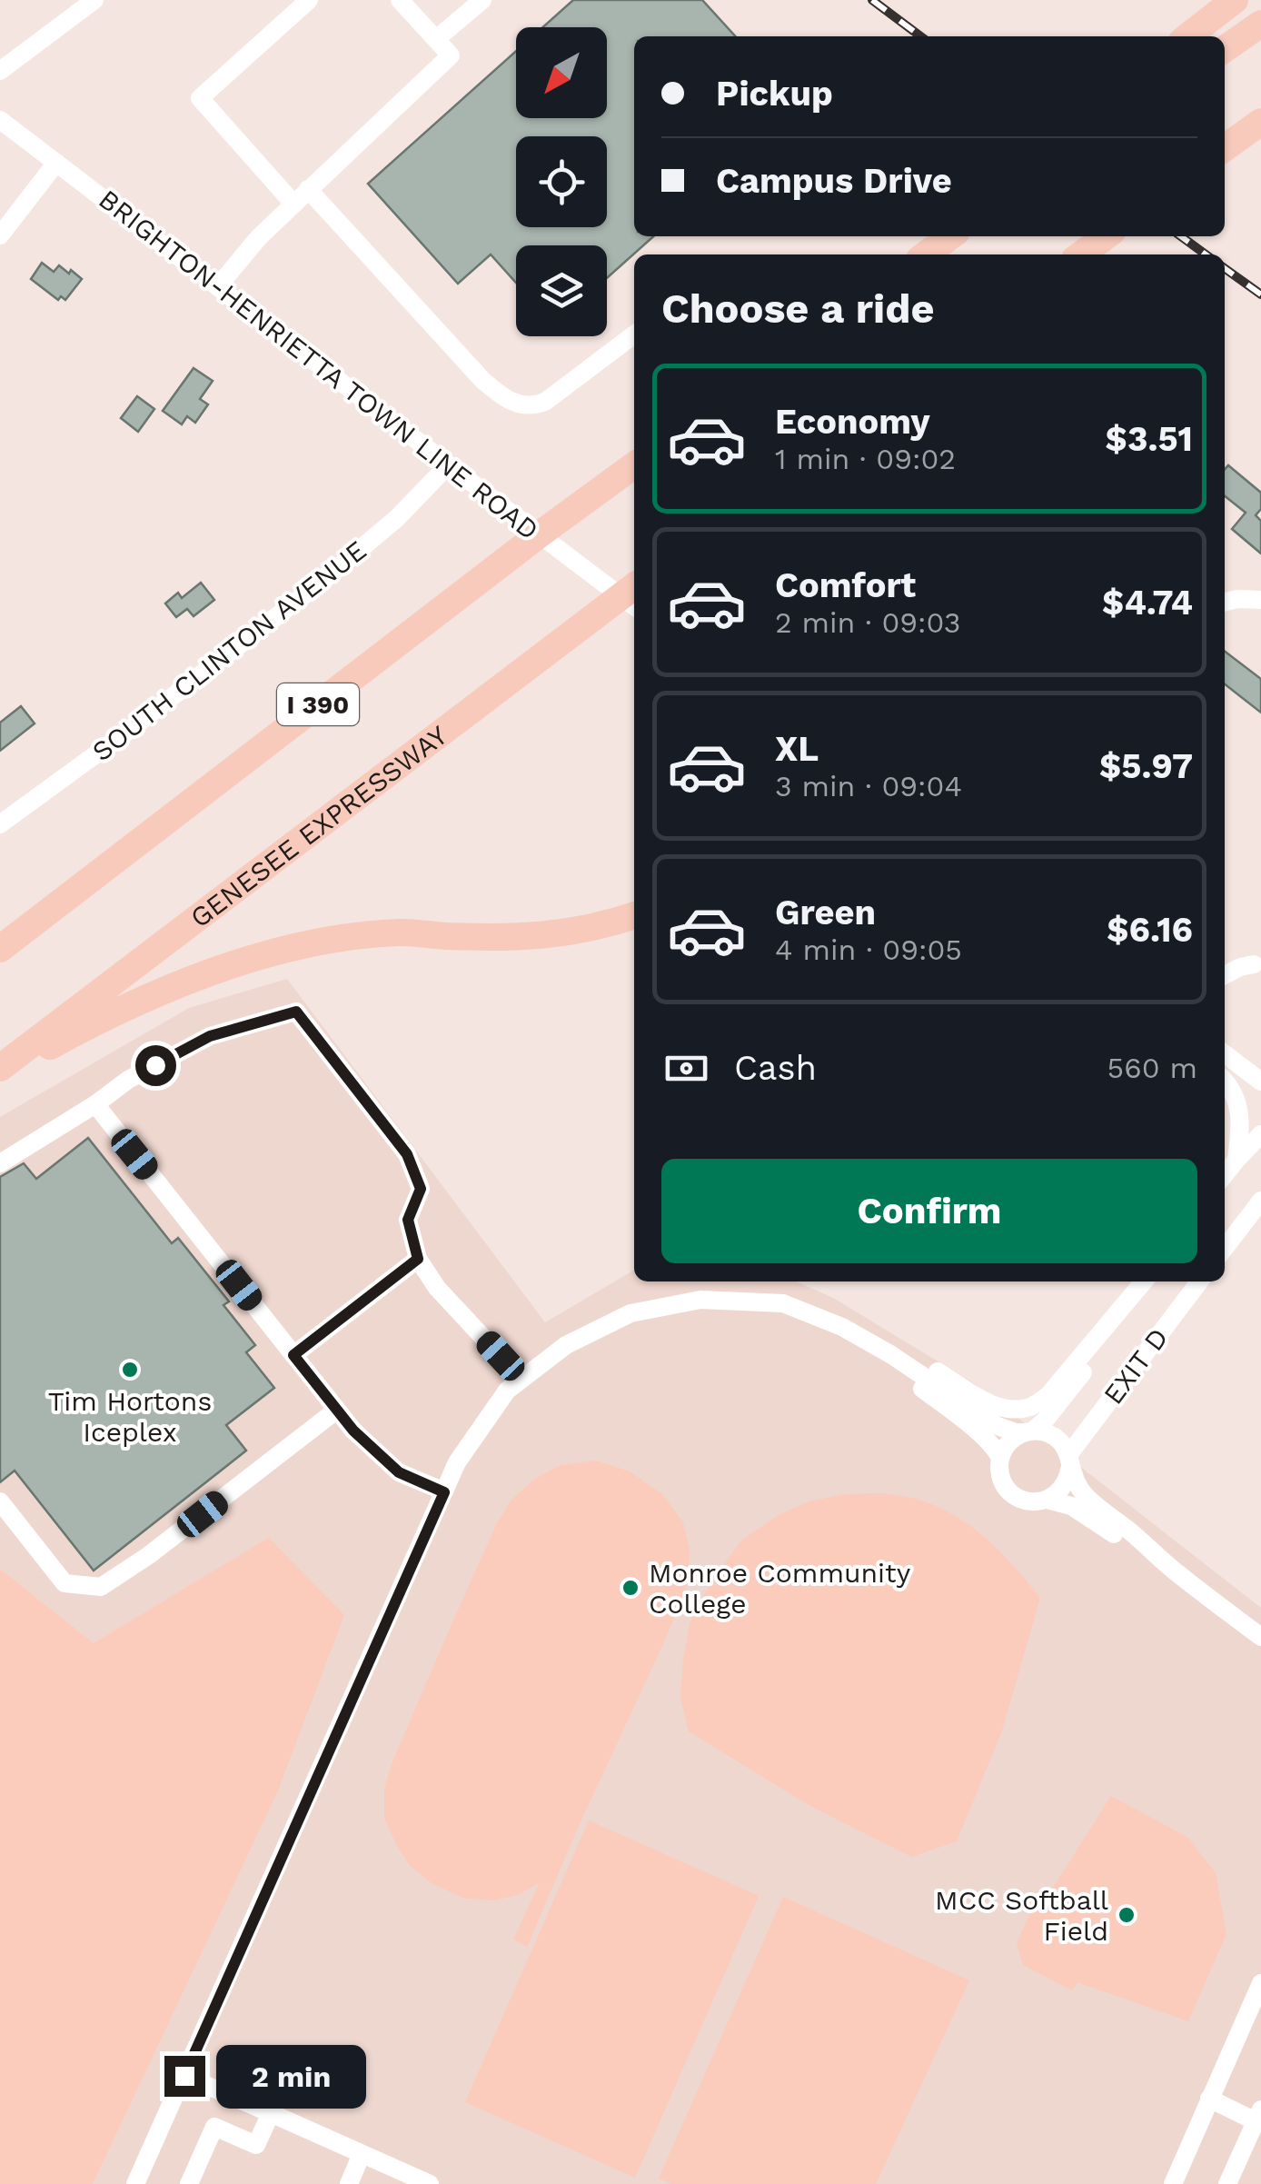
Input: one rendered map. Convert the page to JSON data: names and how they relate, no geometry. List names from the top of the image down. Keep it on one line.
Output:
{"streets":{"highway":["I 390","GENESEE EXPRESSWAY"],"street":["BRIGHTON-HENRIETTA TOWN LINE ROAD","SOUTH CLINTON AVENUE","EXIT D"]},"crossings":[["BRIGHTON-HENRIETTA TOWN LINE ROAD","SOUTH CLINTON AVENUE"]],"places":["Tim Hortons Iceplex","Monroe Community College","MCC Softball Field"],"north":"bottom left","page":{"banner":["Pickup","Campus Drive"],"heading":"Choose a ride","list":[{"name":"Economy","note":"1 min · 09:02","value":"$3.51"},{"name":"Comfort","note":"2 min · 09:03","value":"$4.74"},{"name":"XL","note":"3 min · 09:04","value":"$5.97"},{"name":"Green","note":"4 min · 09:05","value":"$6.16"}],"pay":["Cash","560 m"],"buttons":"Confirm","bubble":"2 min"}}
